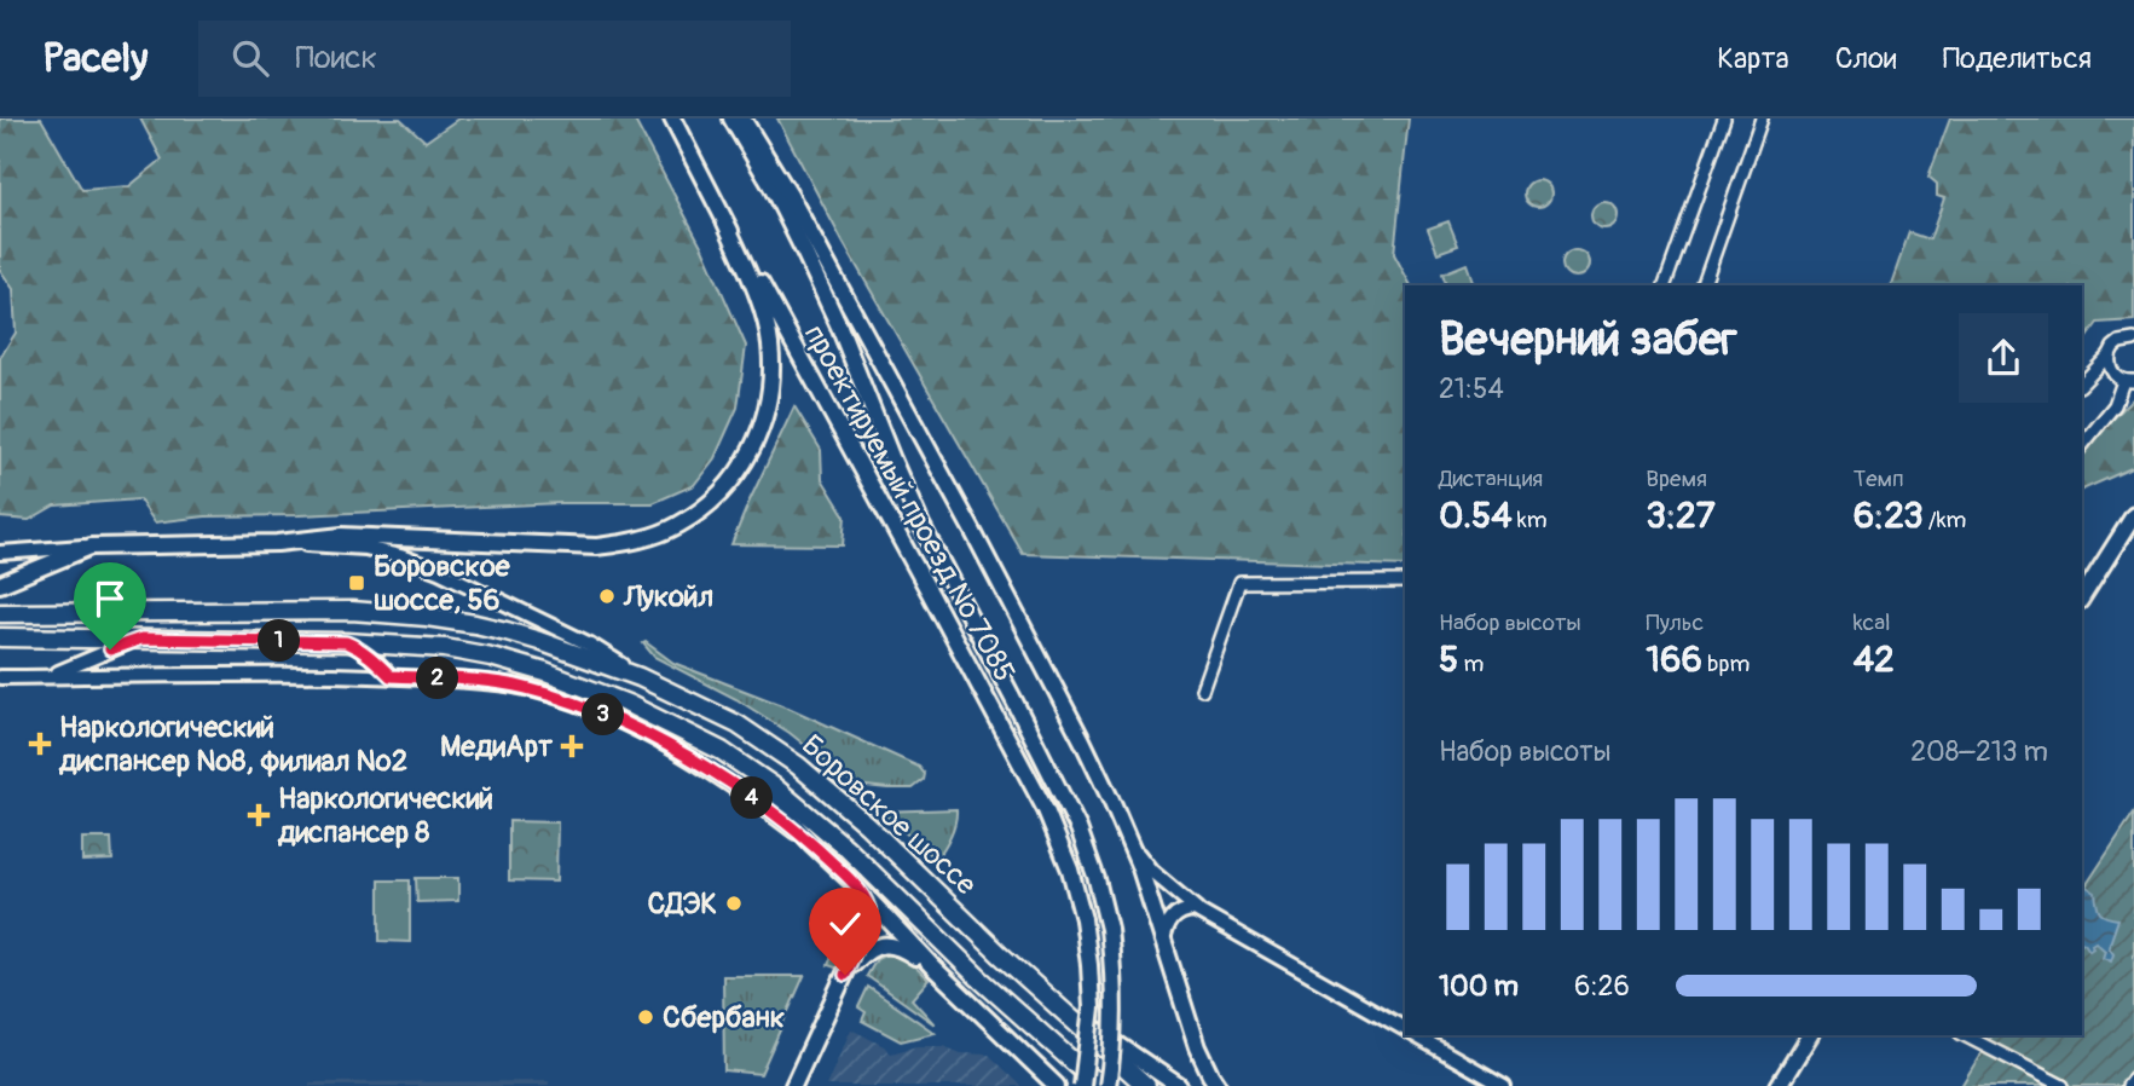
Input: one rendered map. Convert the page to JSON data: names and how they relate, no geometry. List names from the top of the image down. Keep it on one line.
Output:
{"streets":{"main road":["проектируемый проезд № 7085","Боровское шоссе"]},"places":{"transit":["Боровское шоссе, 56"],"other":["Лукойл","СДЭК","Сбербанк"],"health":["Наркологический диспансер №8, филиал №2","МедиАрт","Наркологический диспансер 8"]},"page":{"header":"Pacely","search":"Поиск","nav":["Карта","Слои","Поделиться"],"heading":["Вечерний забег","21:54"],"stats":[["Дистанция","0.54 km"],["Время","3:27"],["Темп","6:23 /km"],["Набор высоты","5 m"],["Пульс","166 bpm"],["kcal","42"]],"pins":["1","2","3","4"],"chart":["Набор высоты","208–213 m"],"list":[{"name":"100 m","note":"6:26"}]}}
